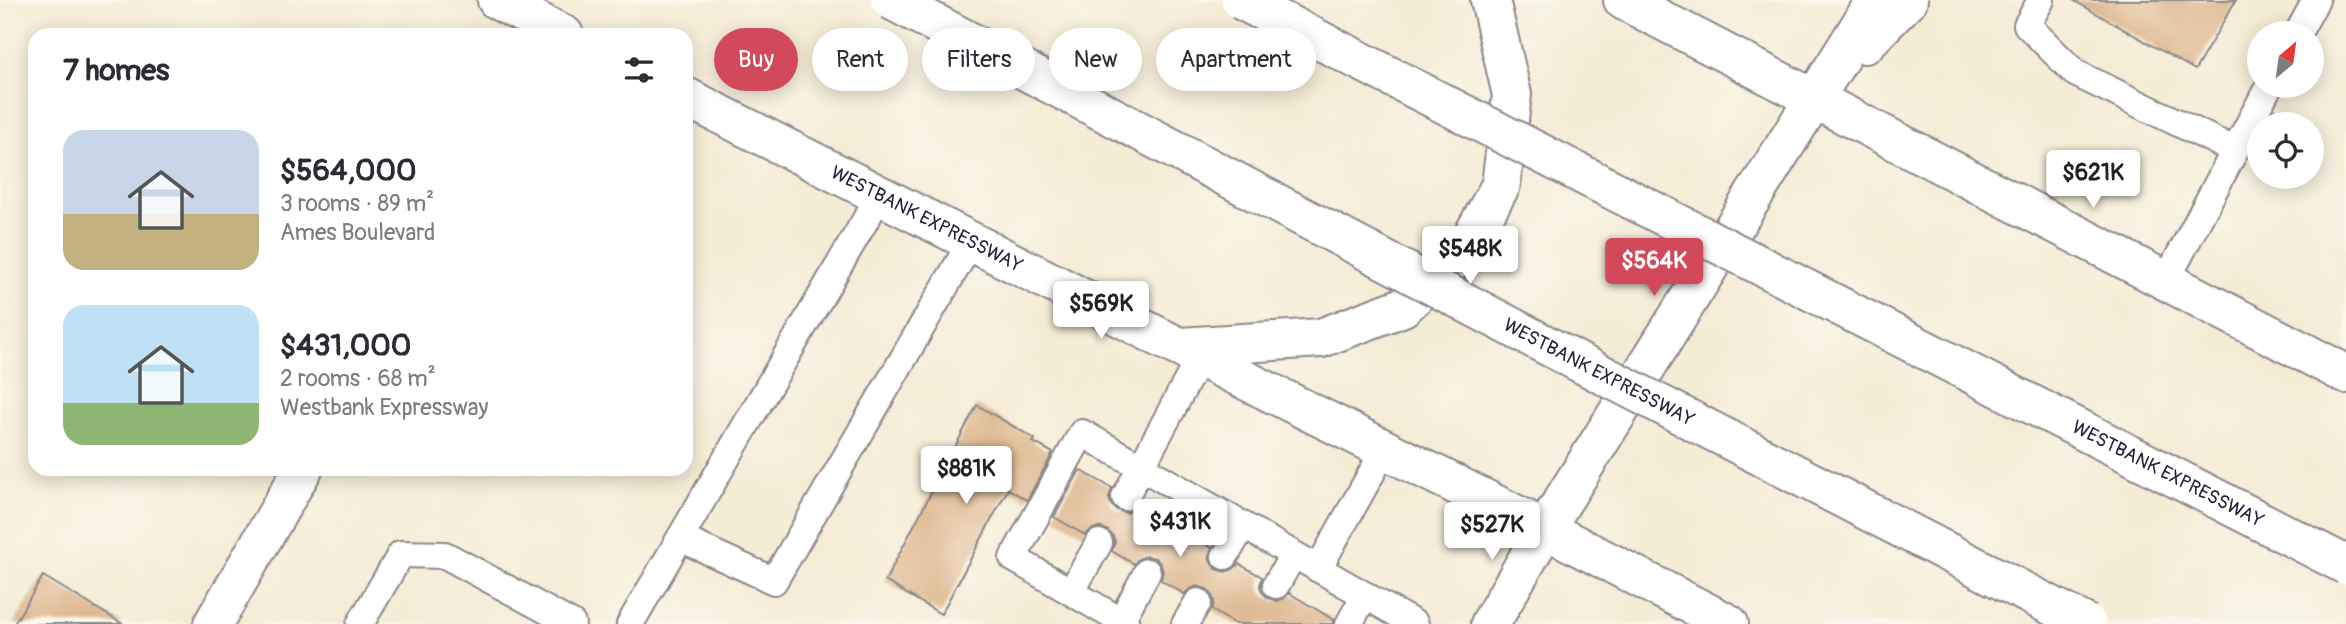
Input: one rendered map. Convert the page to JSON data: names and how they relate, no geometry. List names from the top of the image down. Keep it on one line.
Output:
{"streets":{"main road":["WESTBANK EXPRESSWAY"]},"north":"top right","page":{"chip":["Buy","Rent","Filters","New","Apartment"],"heading":"7 homes","list":[{"name":"$564,000","note":"3 rooms · 89 m² · Ames Boulevard"},{"name":"$431,000","note":"2 rooms · 68 m² · Westbank Expressway"}],"price":["$621K","$548K","$564K","$569K","$881K","$431K","$527K"]}}
